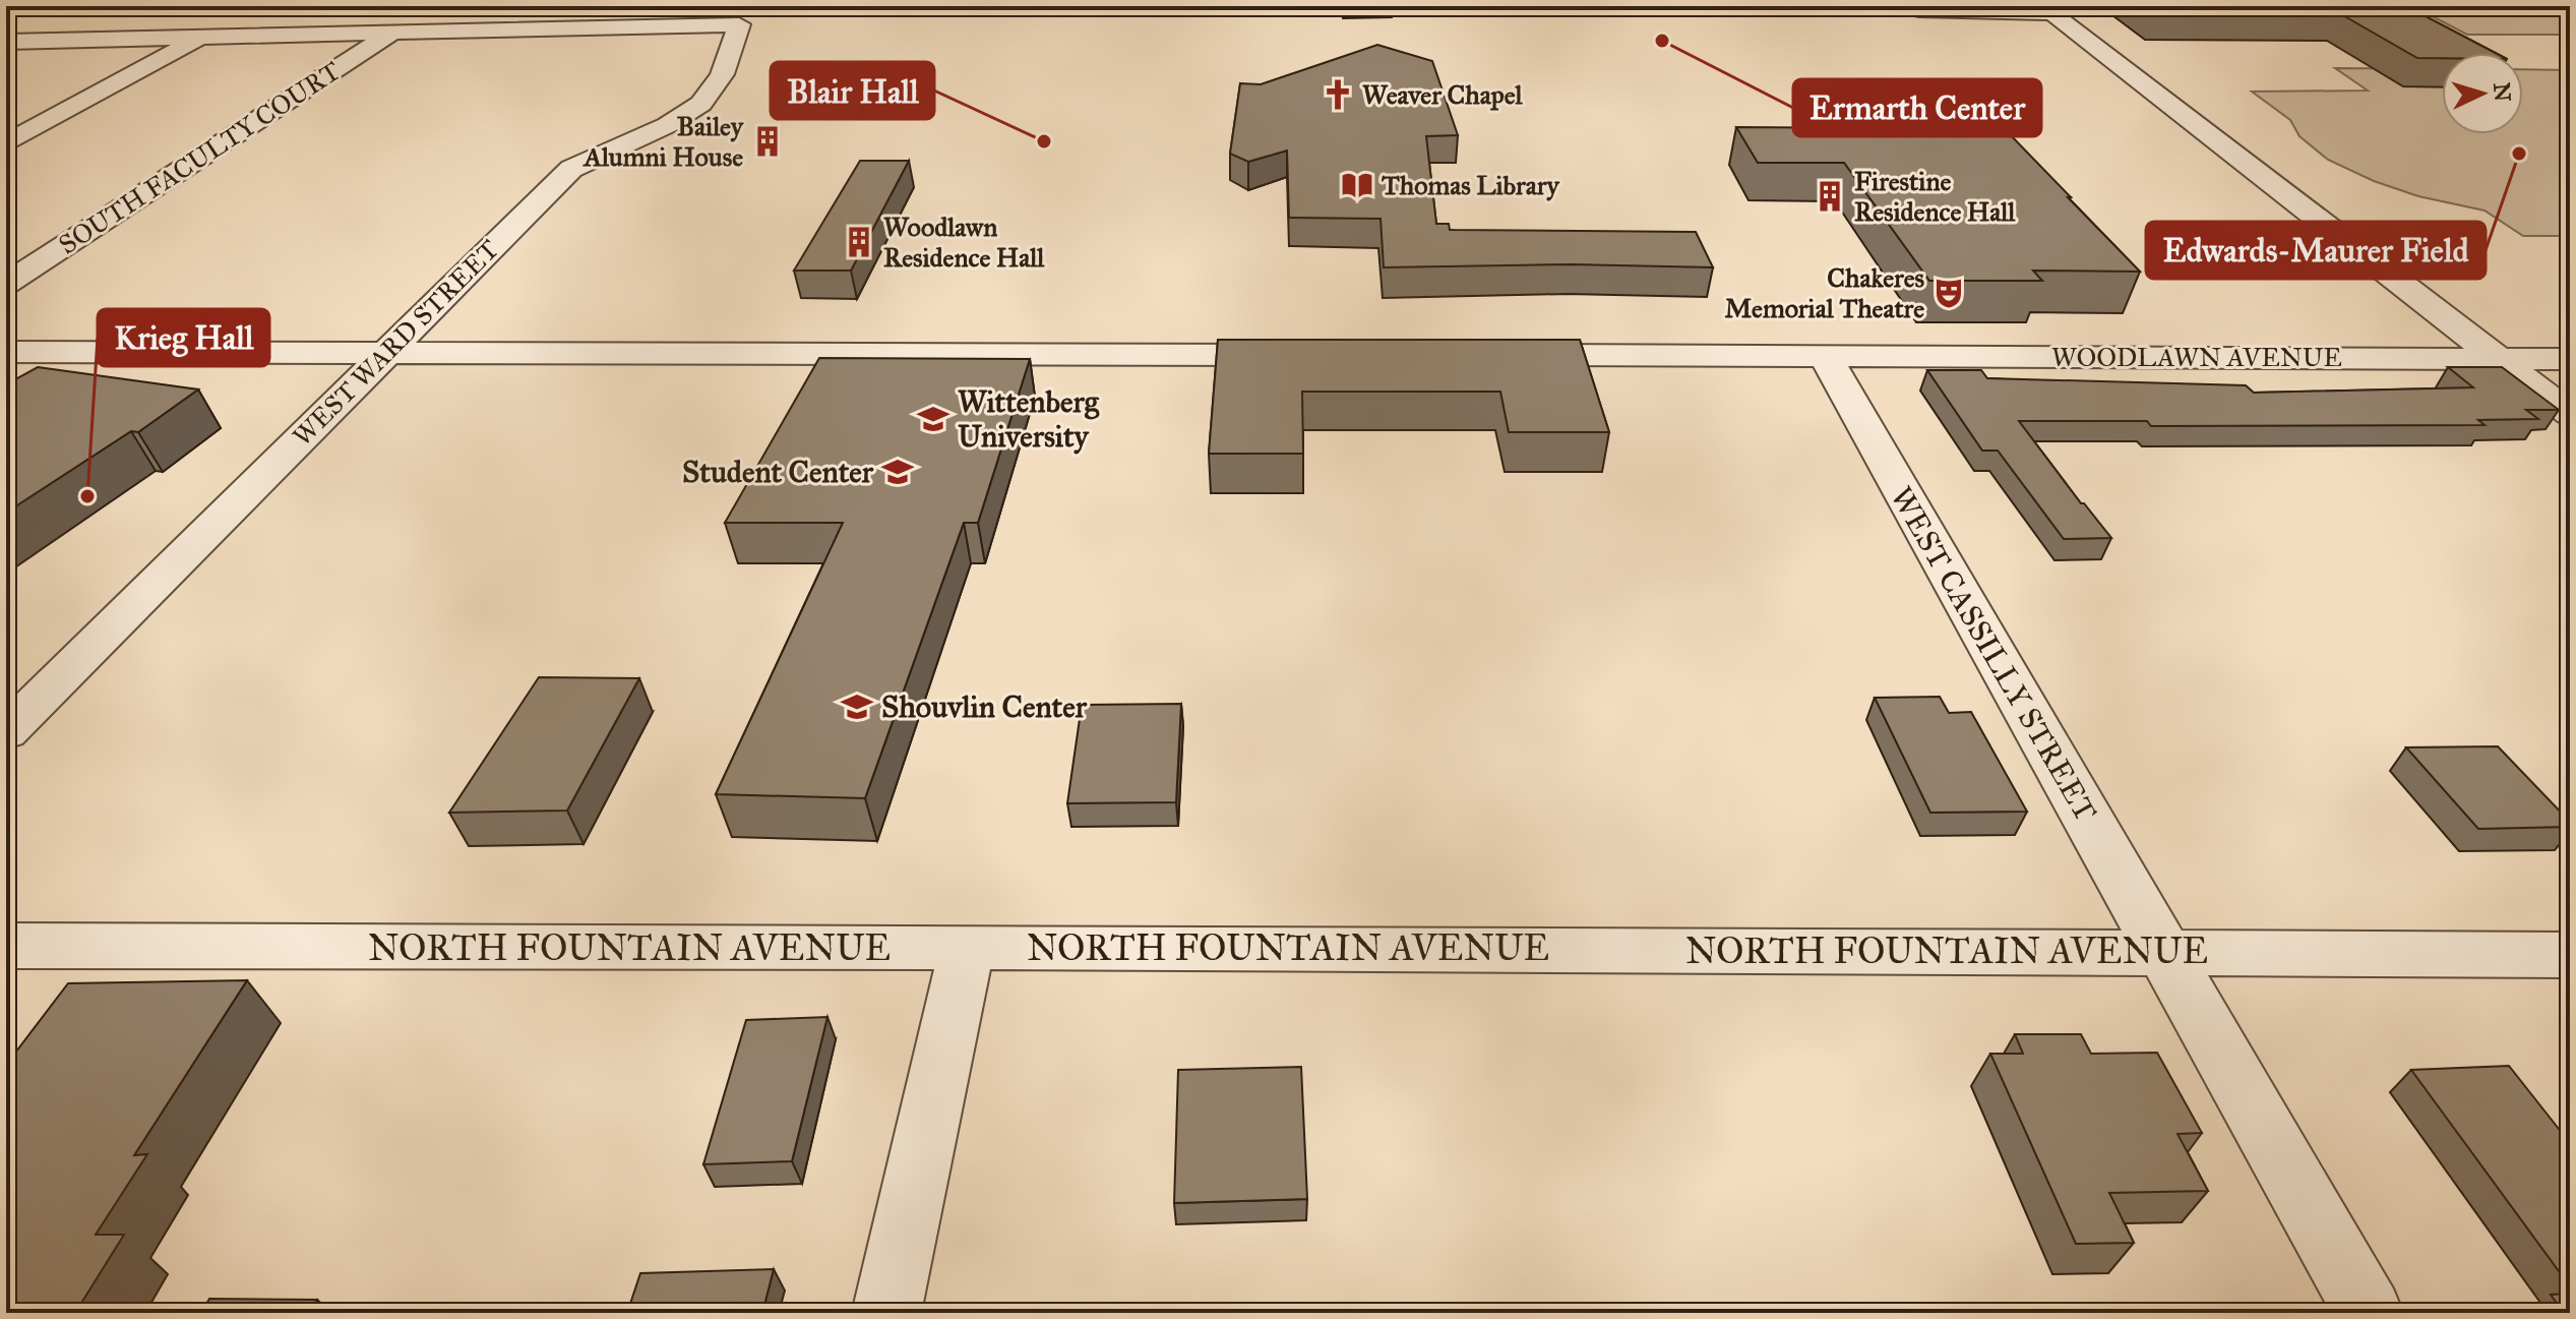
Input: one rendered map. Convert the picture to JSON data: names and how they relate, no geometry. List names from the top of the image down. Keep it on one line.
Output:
{"streets":{"street":["SOUTH FACULTY COURT","WEST WARD STREET","WOODLAWN AVENUE","WEST CASSILLY STREET","NORTH FOUNTAIN AVENUE"]},"crossings":[["WOODLAWN AVENUE","WEST CASSILLY STREET"],["WEST CASSILLY STREET","NORTH FOUNTAIN AVENUE"]],"places":{"other":["Ermarth Center","Blair Hall","Edwards-Maurer Field","Krieg Hall"],"church":["Weaver Chapel"],"building":["Bailey Alumni House","Firestine Residence Hall","Woodlawn Residence Hall"],"library":["Thomas Library"],"theatre":["Chakeres Memorial Theatre"],"school or university":["Wittenberg University","Student Center","Shouvlin Center"]},"north":"right"}
